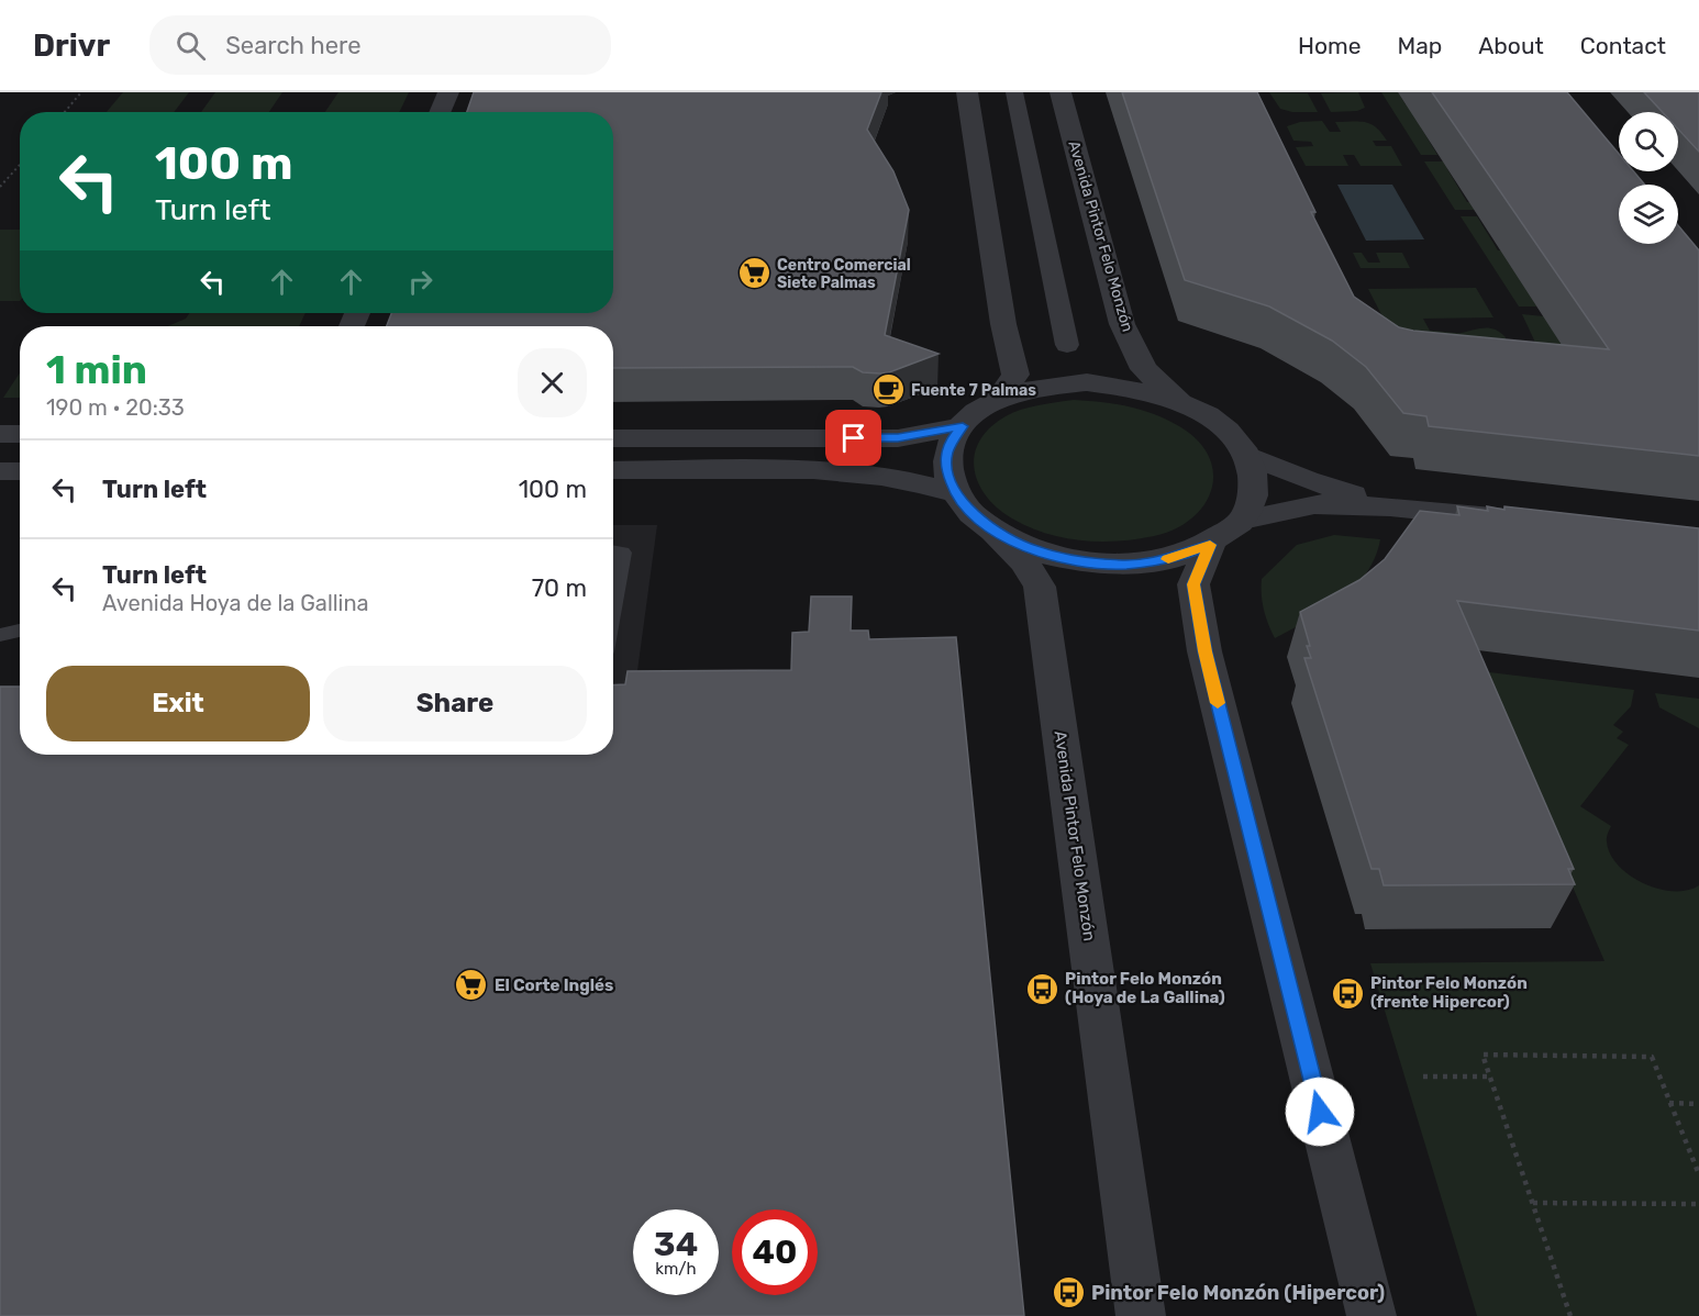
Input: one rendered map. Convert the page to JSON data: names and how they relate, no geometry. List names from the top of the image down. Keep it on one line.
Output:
{"streets":{"street":["Avenida Pintor Felo Monzón"]},"places":{"supermarket":["Centro Comercial Siete Palmas","El Corte Inglés"],"cafe":["Fuente 7 Palmas"],"bus stop":["Pintor Felo Monzón (Hoya de La Gallina)","Pintor Felo Monzón (frente Hipercor)","Pintor Felo Monzón (Hipercor)"]},"page":{"header":"Drivr","search":"Search here","nav":["Home","Map","About","Contact"],"turn":["100 m","Turn left"],"heading":["1 min","190 m · 20:33"],"list":[{"name":"Turn left","value":"100 m"},{"name":"Turn left","note":"Avenida Hoya de la Gallina","value":"70 m"}],"buttons":["Exit","Share"],"speed":"34 km/h","limit":"40"}}
